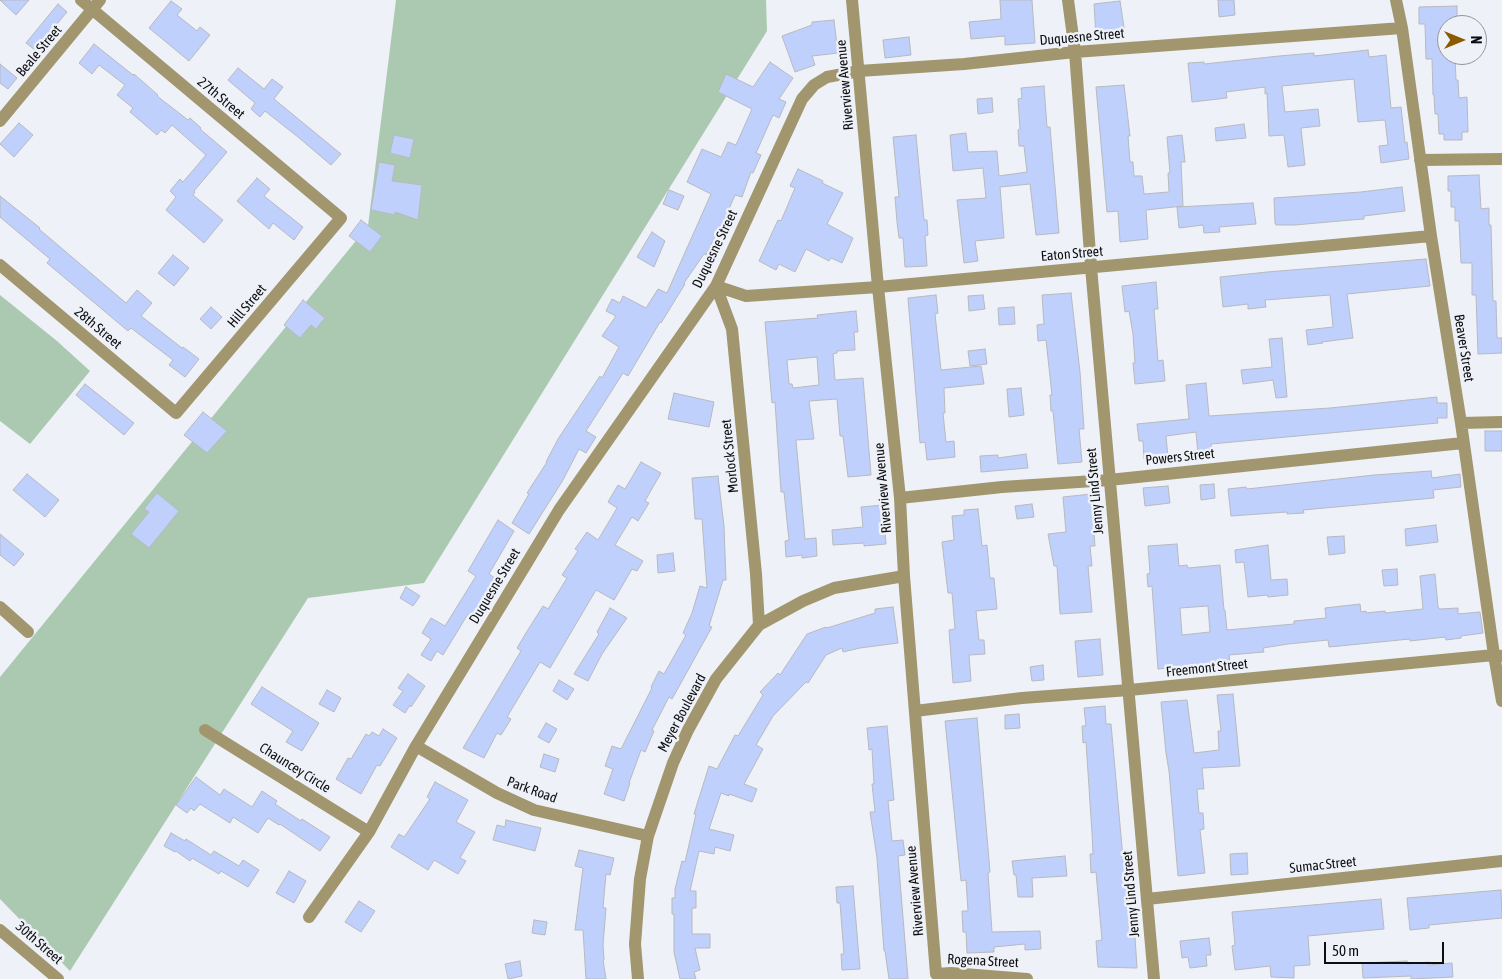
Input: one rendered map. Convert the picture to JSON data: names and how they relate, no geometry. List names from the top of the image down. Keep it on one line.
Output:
{"streets":{"street":["Duquesne Street","Beale Street","Riverview Avenue","27th Street","Eaton Street","Hill Street","28th Street","Beaver Street","Morlock Street","Powers Street","Jenny Lind Street","Freemont Street","Meyer Boulevard","Chauncey Circle","Park Road","Sumac Street","30th Street","Rogena Street"]},"crossings":[["Duquesne Street","Riverview Avenue"],["Duquesne Street","Eaton Street"],["Duquesne Street","Beaver Street"],["Duquesne Street","Morlock Street"],["Duquesne Street","Jenny Lind Street"],["Duquesne Street","Chauncey Circle"],["Duquesne Street","Park Road"],["Beale Street","27th Street"],["Riverview Avenue","Eaton Street"],["Riverview Avenue","Powers Street"],["Riverview Avenue","Freemont Street"],["Riverview Avenue","Meyer Boulevard"],["Riverview Avenue","Rogena Street"],["27th Street","Hill Street"],["Eaton Street","Beaver Street"],["Eaton Street","Morlock Street"],["Eaton Street","Jenny Lind Street"],["Hill Street","28th Street"],["Beaver Street","Powers Street"],["Beaver Street","Freemont Street"],["Morlock Street","Meyer Boulevard"],["Powers Street","Jenny Lind Street"],["Jenny Lind Street","Freemont Street"],["Jenny Lind Street","Sumac Street"],["Meyer Boulevard","Park Road"]],"scale_bar":"50 m","north":"right"}
